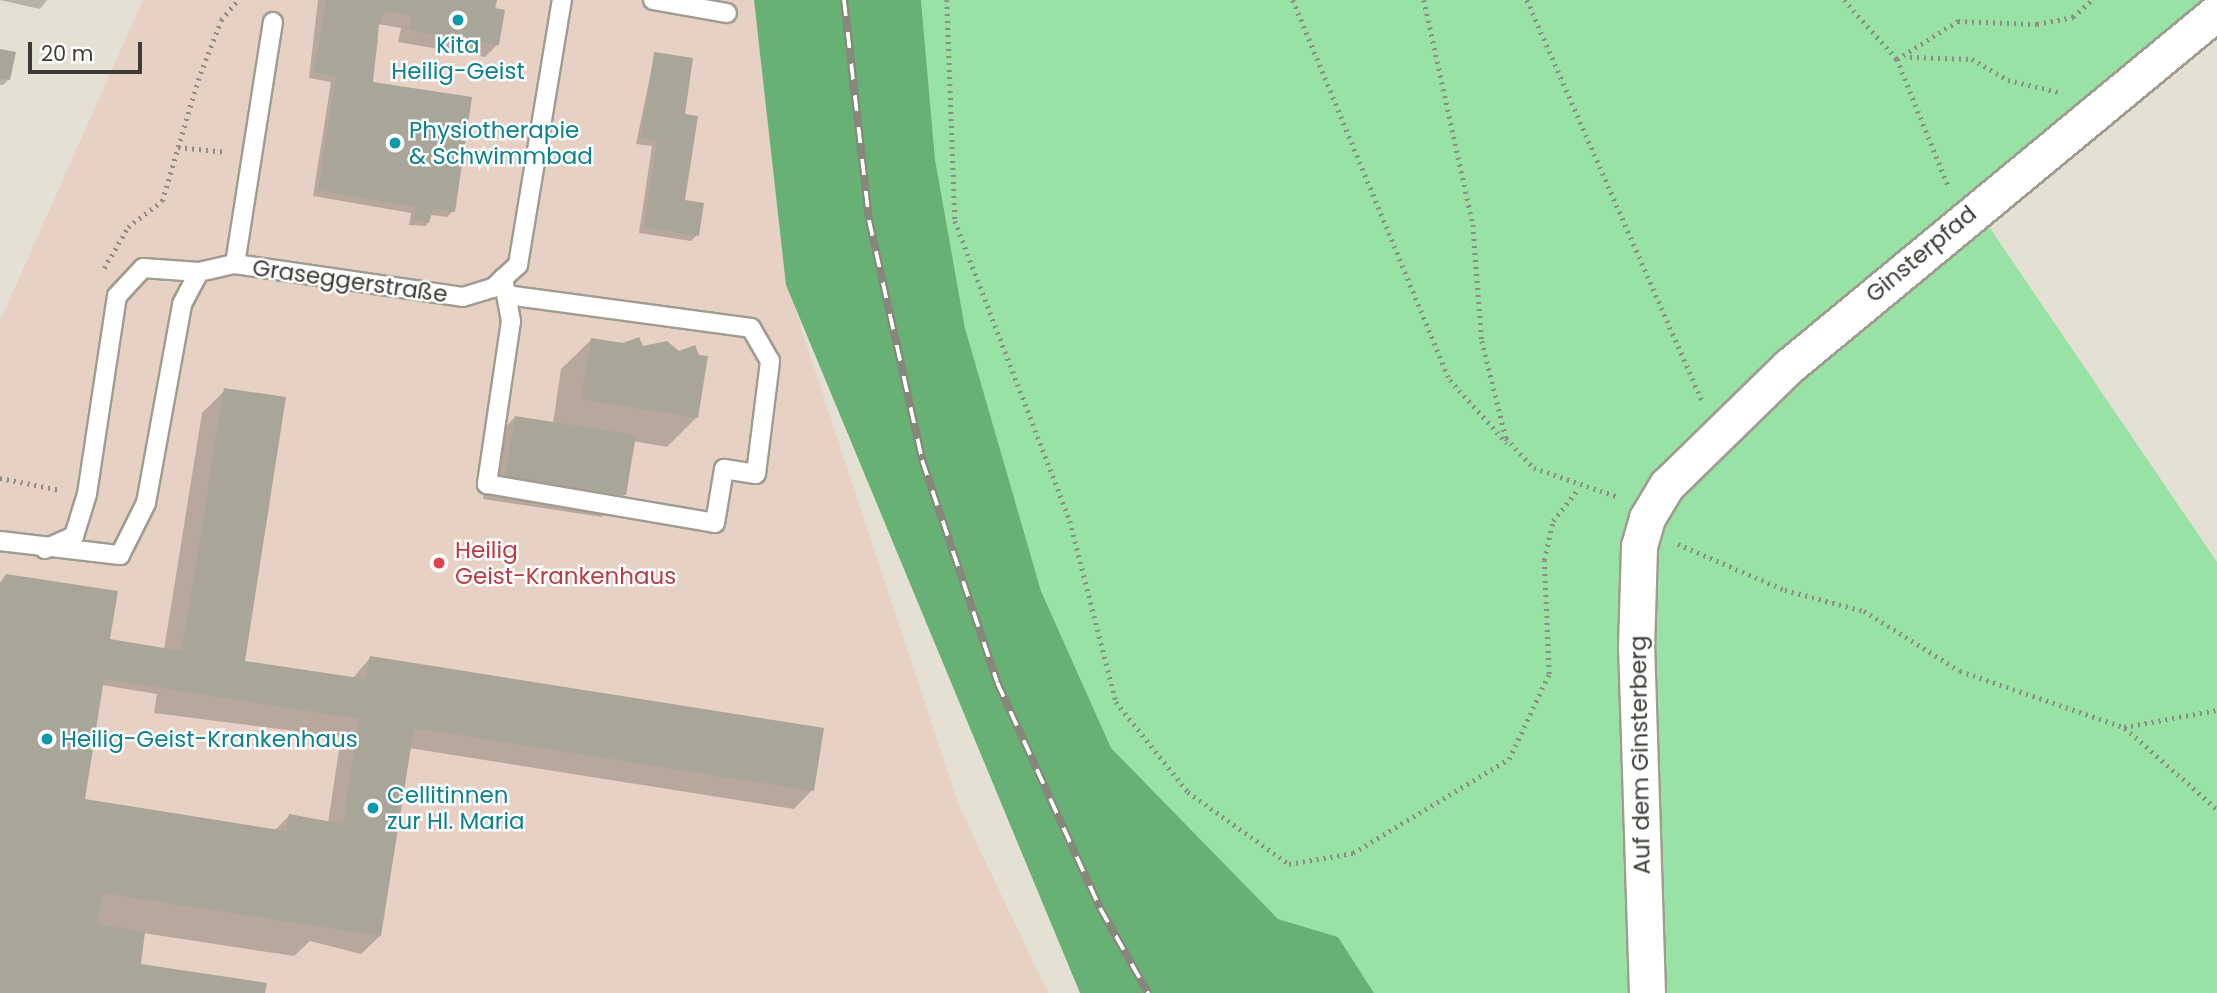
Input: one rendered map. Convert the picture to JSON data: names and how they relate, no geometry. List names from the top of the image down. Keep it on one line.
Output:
{"streets":{"street":["Ginsterpfad","Auf dem Ginsterberg"],"lane":["Graseggerstraße"]},"crossings":[["Ginsterpfad","Auf dem Ginsterberg"]],"places":["Kita Heilig-Geist","Physiotherapie & Schwimmbad","Heilig Geist-Krankenhaus","Heilig-Geist-Krankenhaus","Cellitinnen zur Hl. Maria"],"scale_bar":"20 m"}
